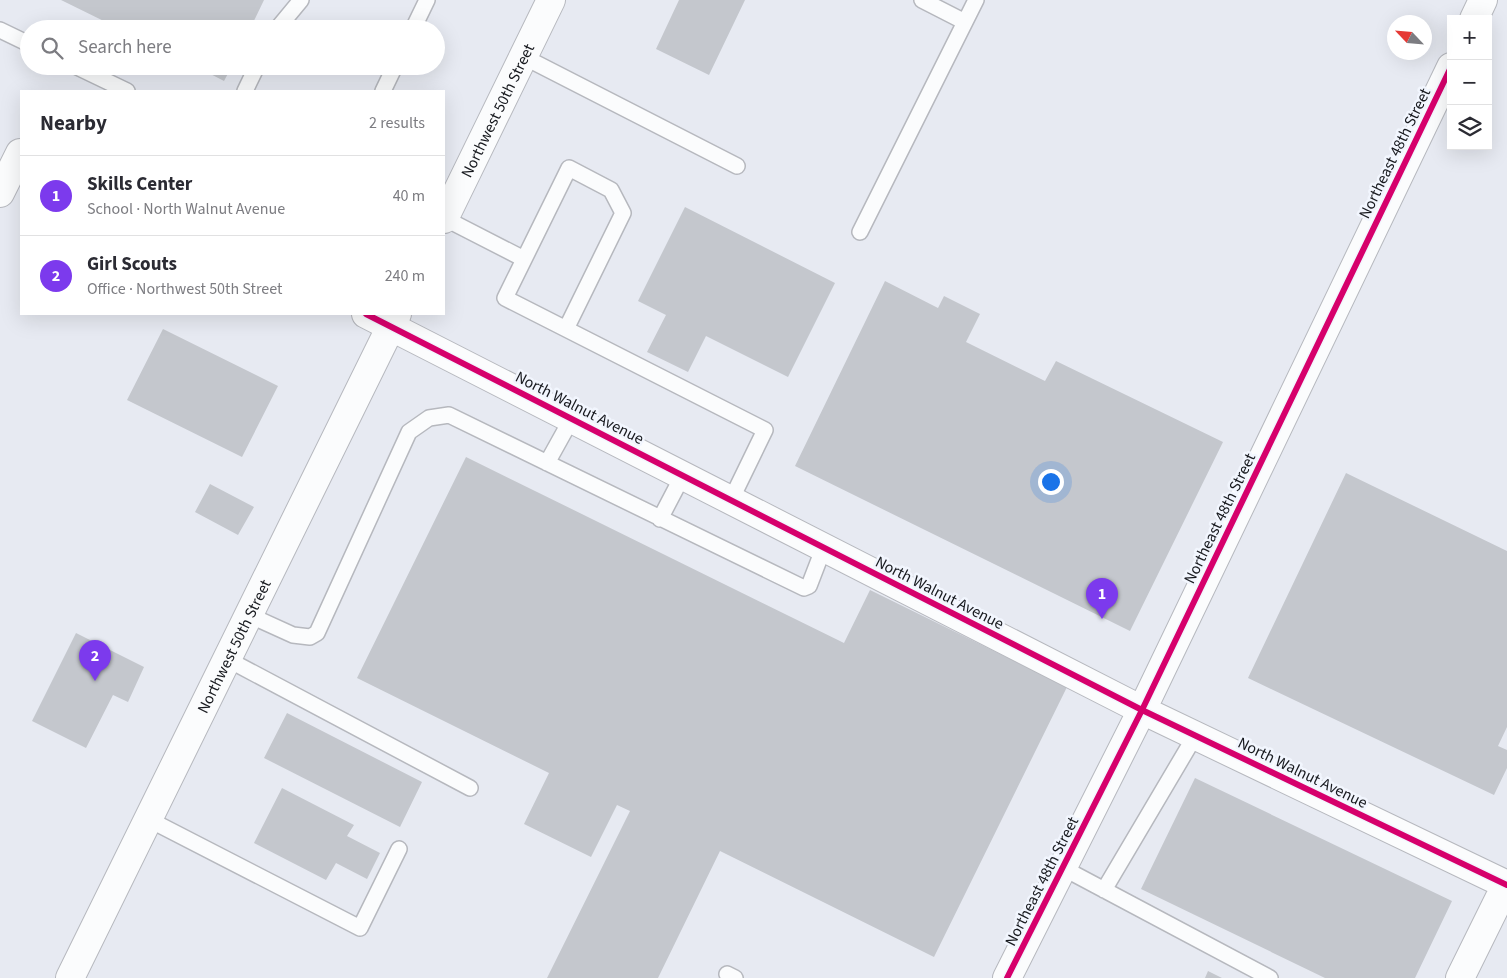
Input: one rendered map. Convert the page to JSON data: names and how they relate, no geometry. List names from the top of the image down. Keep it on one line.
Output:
{"streets":{"street":["Northwest 50th Street","Northeast 48th Street","North Walnut Avenue"]},"crossings":[["Northwest 50th Street","North Walnut Avenue"],["Northeast 48th Street","North Walnut Avenue"]],"north":"top left","page":{"map_buttons":["+","−"],"search":"Search here","heading":["Nearby","2 results"],"list":[{"mark":"1","name":"Skills Center","note":"School · North Walnut Avenue","value":"40 m"},{"mark":"2","name":"Girl Scouts","note":"Office · Northwest 50th Street","value":"240 m"}],"pins":["1","2"]}}
